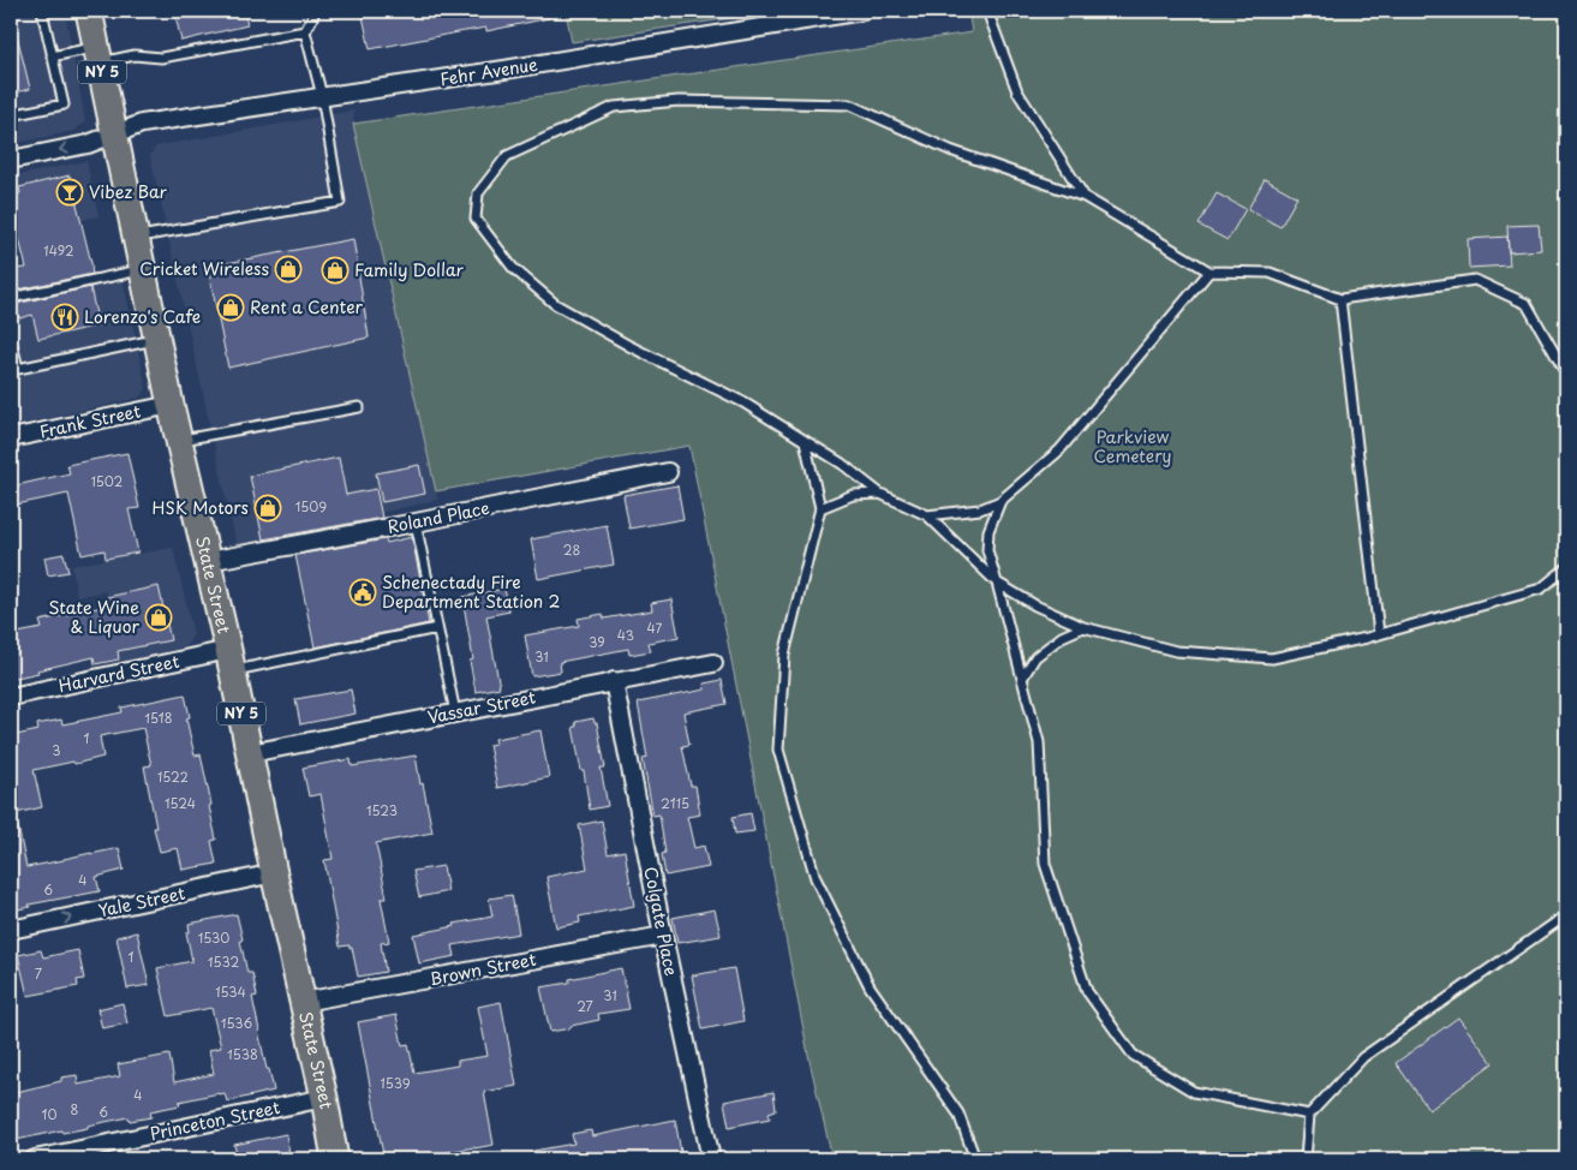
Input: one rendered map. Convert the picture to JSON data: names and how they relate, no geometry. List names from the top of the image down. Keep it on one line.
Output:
{"streets":{"main road":["NY 5","State Street"],"street":["Fehr Avenue","Frank Street","Roland Place","Harvard Street","Vassar Street","Yale Street","Colgate Place","Brown Street","Princeton Street"]},"crossings":[["Fehr Avenue","State Street"],["Frank Street","State Street"],["Roland Place","State Street"],["State Street","Harvard Street"],["State Street","Vassar Street"],["State Street","Yale Street"],["State Street","Brown Street"],["State Street","Princeton Street"],["Vassar Street","Colgate Place"],["Colgate Place","Brown Street"]],"one_way":["Yale Street"],"parks":["Parkview Cemetery"],"places":{"bar":["Vibez Bar"],"shop":["Cricket Wireless","Family Dollar","Rent a Center","HSK Motors","State Wine & Liquor"],"restaurant":["Lorenzo's Cafe"],"public building":["Schenectady Fire Department Station 2"]},"house_numbers":["1492","1502","1509","28","47","43","39","31","1518","1","3","1522","1524","2115","1523","4","6","1530","1","1532","7","1534","31","27","1536","1538","1539","4","8","6","10"]}
